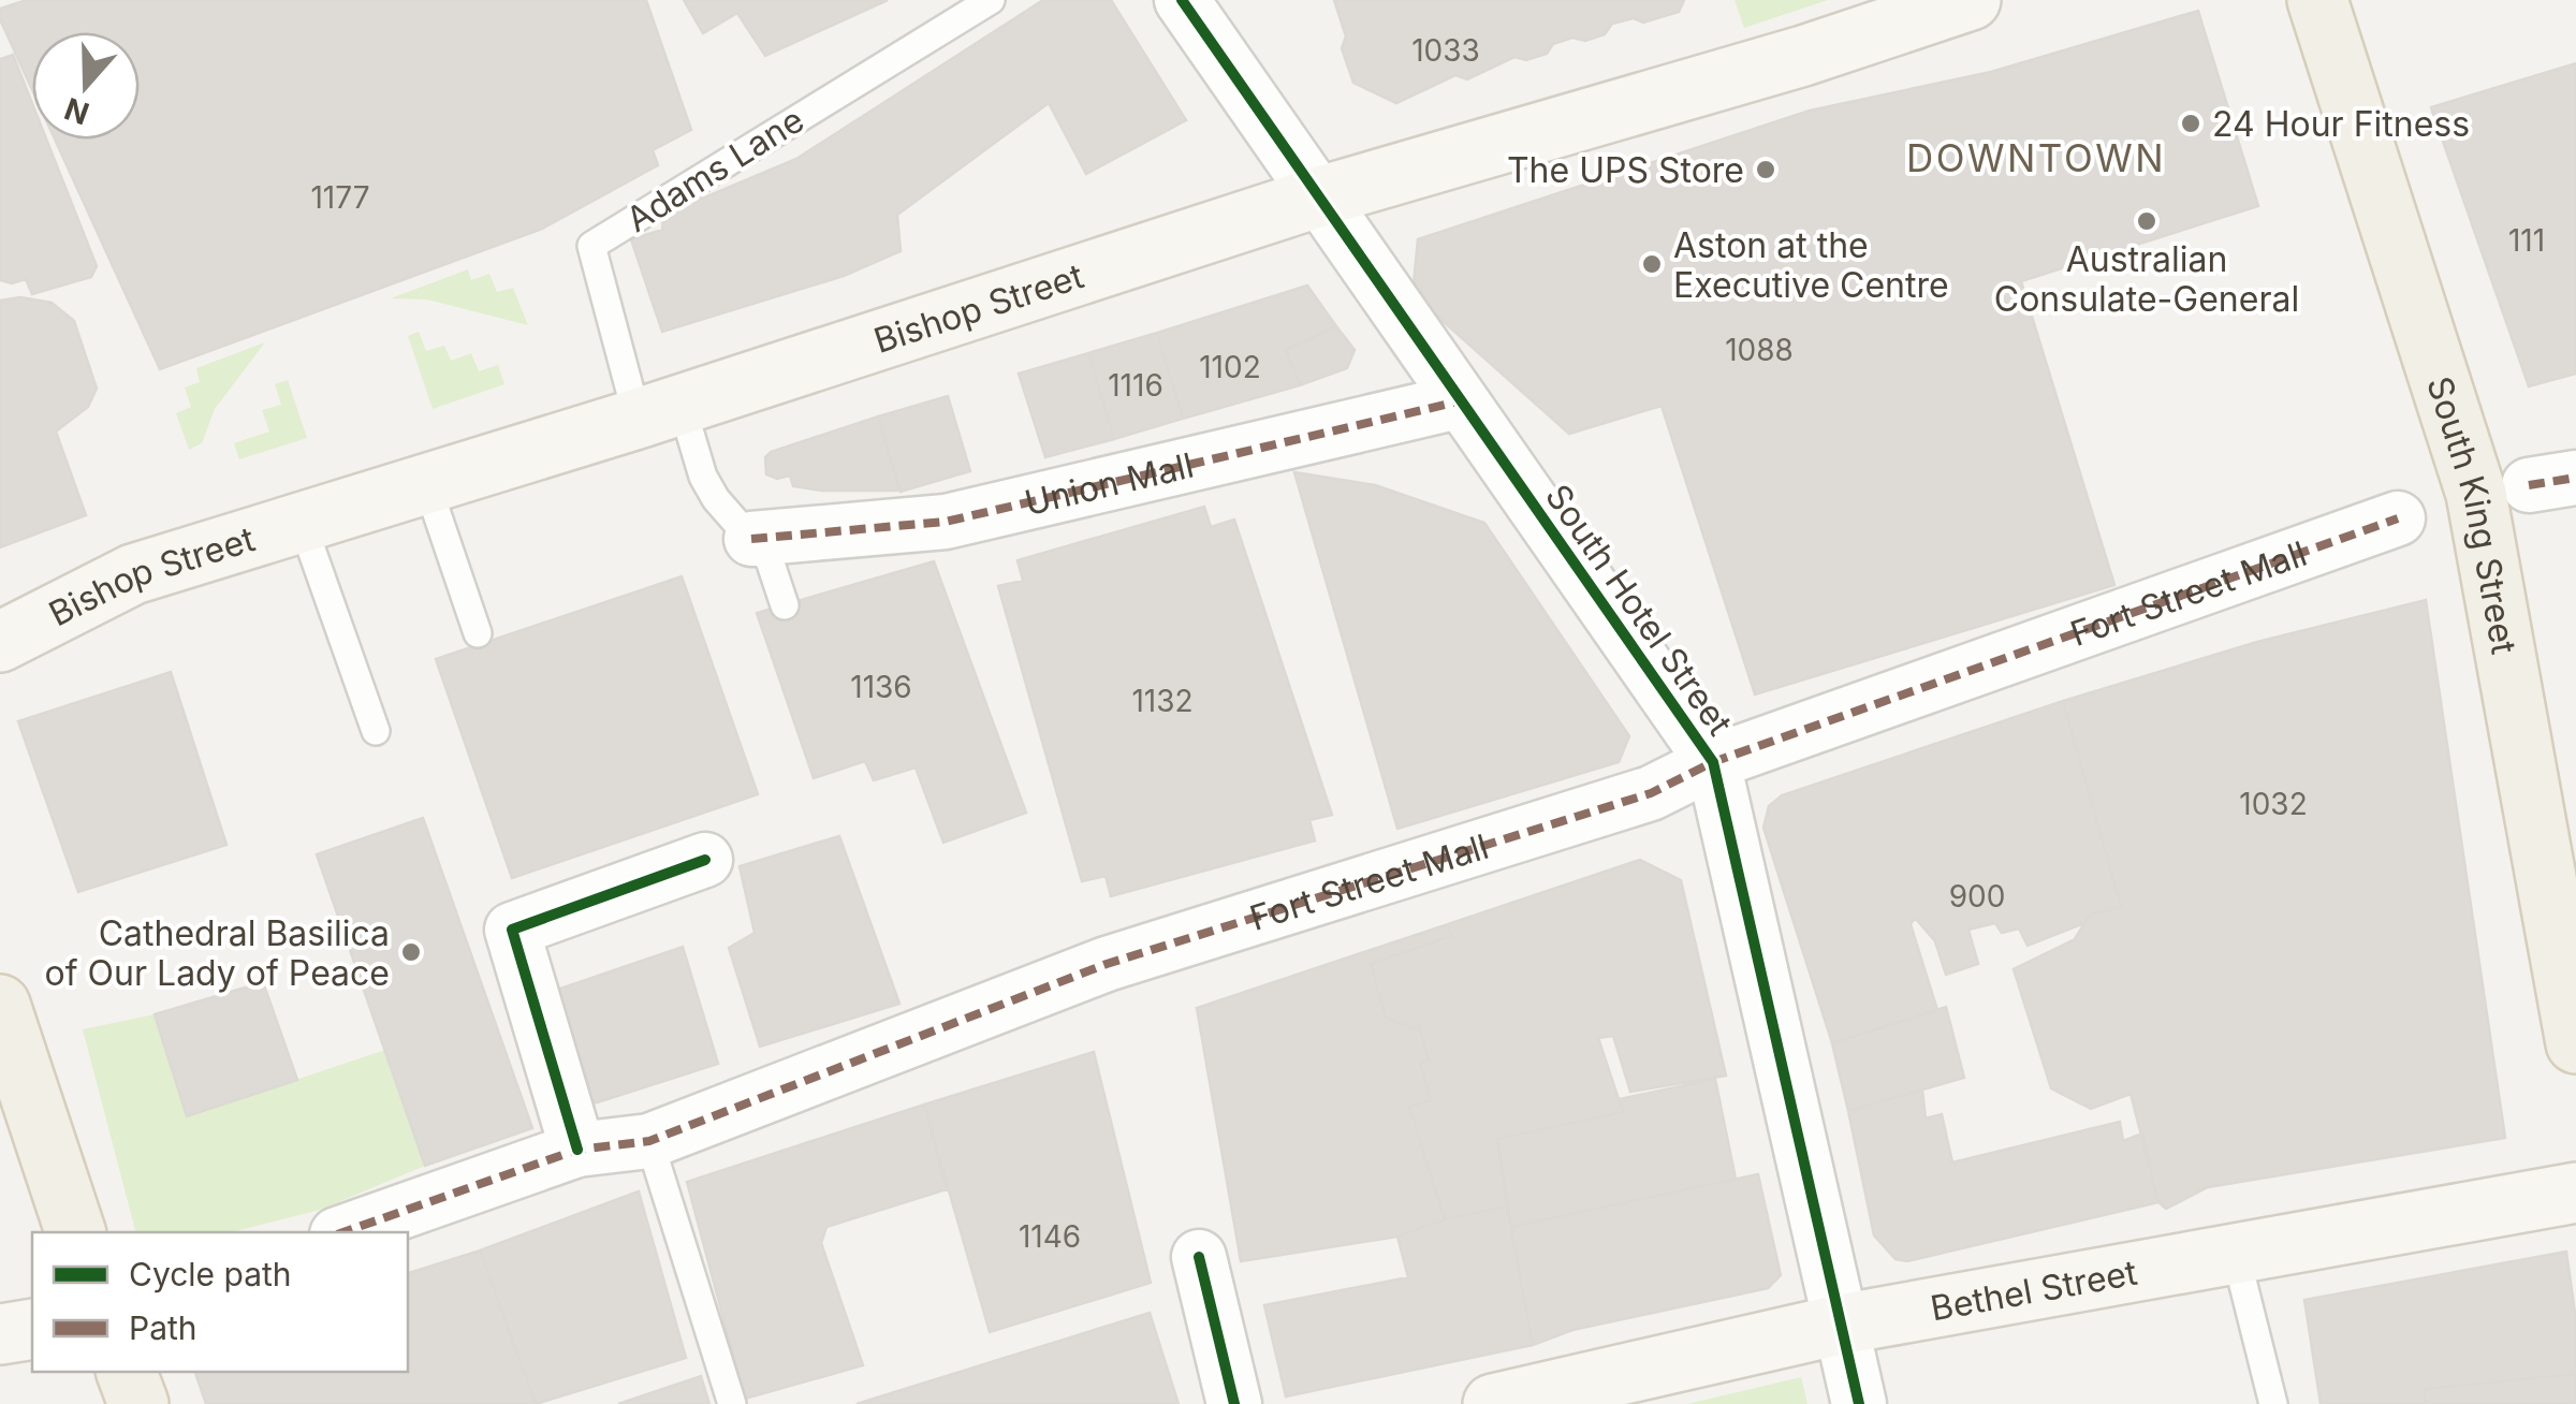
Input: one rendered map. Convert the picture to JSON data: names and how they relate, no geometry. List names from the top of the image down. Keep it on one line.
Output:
{"streets":{"main road":["Bishop Street","South King Street","Bethel Street"],"street":["Union Mall","Fort Street Mall","South Hotel Street"],"lane":["Adams Lane"]},"crossings":[["Adams Lane","Bishop Street"],["Bishop Street","South Hotel Street"],["Union Mall","South Hotel Street"],["Fort Street Mall","South Hotel Street"],["South Hotel Street","Bethel Street"]],"districts":["DOWNTOWN"],"places":["24 Hour Fitness","The UPS Store","Australian Consulate-General","Aston at the Executive Centre","Cathedral Basilica of Our Lady of Peace"],"house_numbers":["1033","1177","111","1088","1102","1116","1136","1132","1032","900","1146"],"legend":["Cycle path","Path"],"north":"bottom"}
